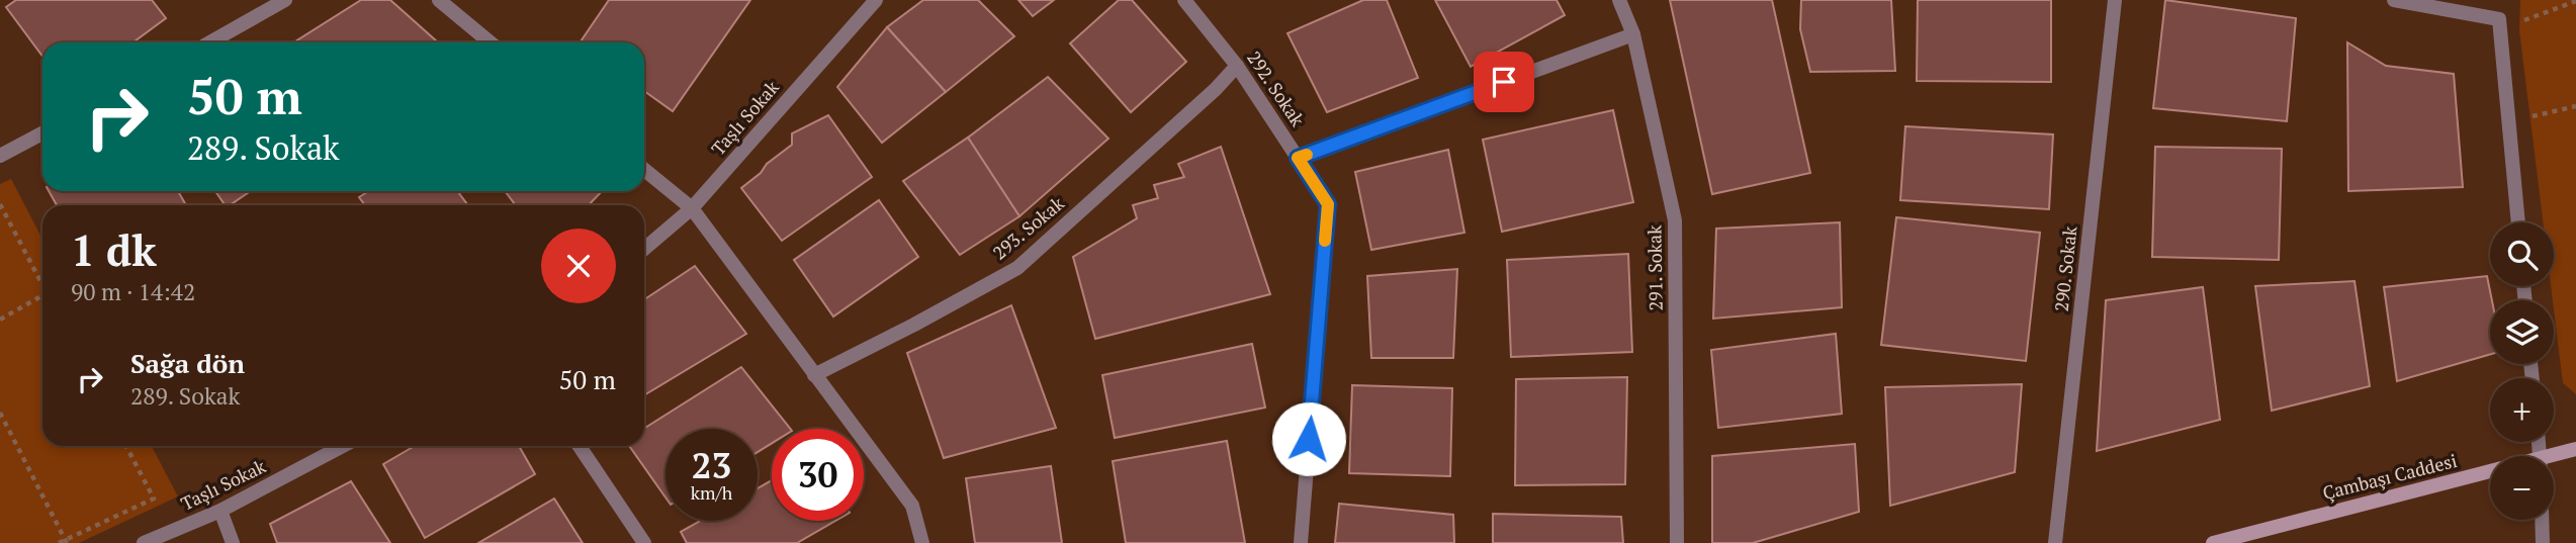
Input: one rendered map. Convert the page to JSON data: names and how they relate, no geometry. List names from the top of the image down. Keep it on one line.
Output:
{"streets":{"main road":["Çambaşı Caddesi"],"street":["292. Sokak","Taşlı Sokak","293. Sokak","291. Sokak","290. Sokak"]},"crossings":[["292. Sokak","293. Sokak"]],"page":{"turn":["50 m","289. Sokak"],"heading":["1 dk","90 m · 14:42"],"map_buttons":["+","−"],"list":[{"name":"Sağa dön","note":"289. Sokak","value":"50 m"}],"speed":"23 km/h","limit":"30"}}
